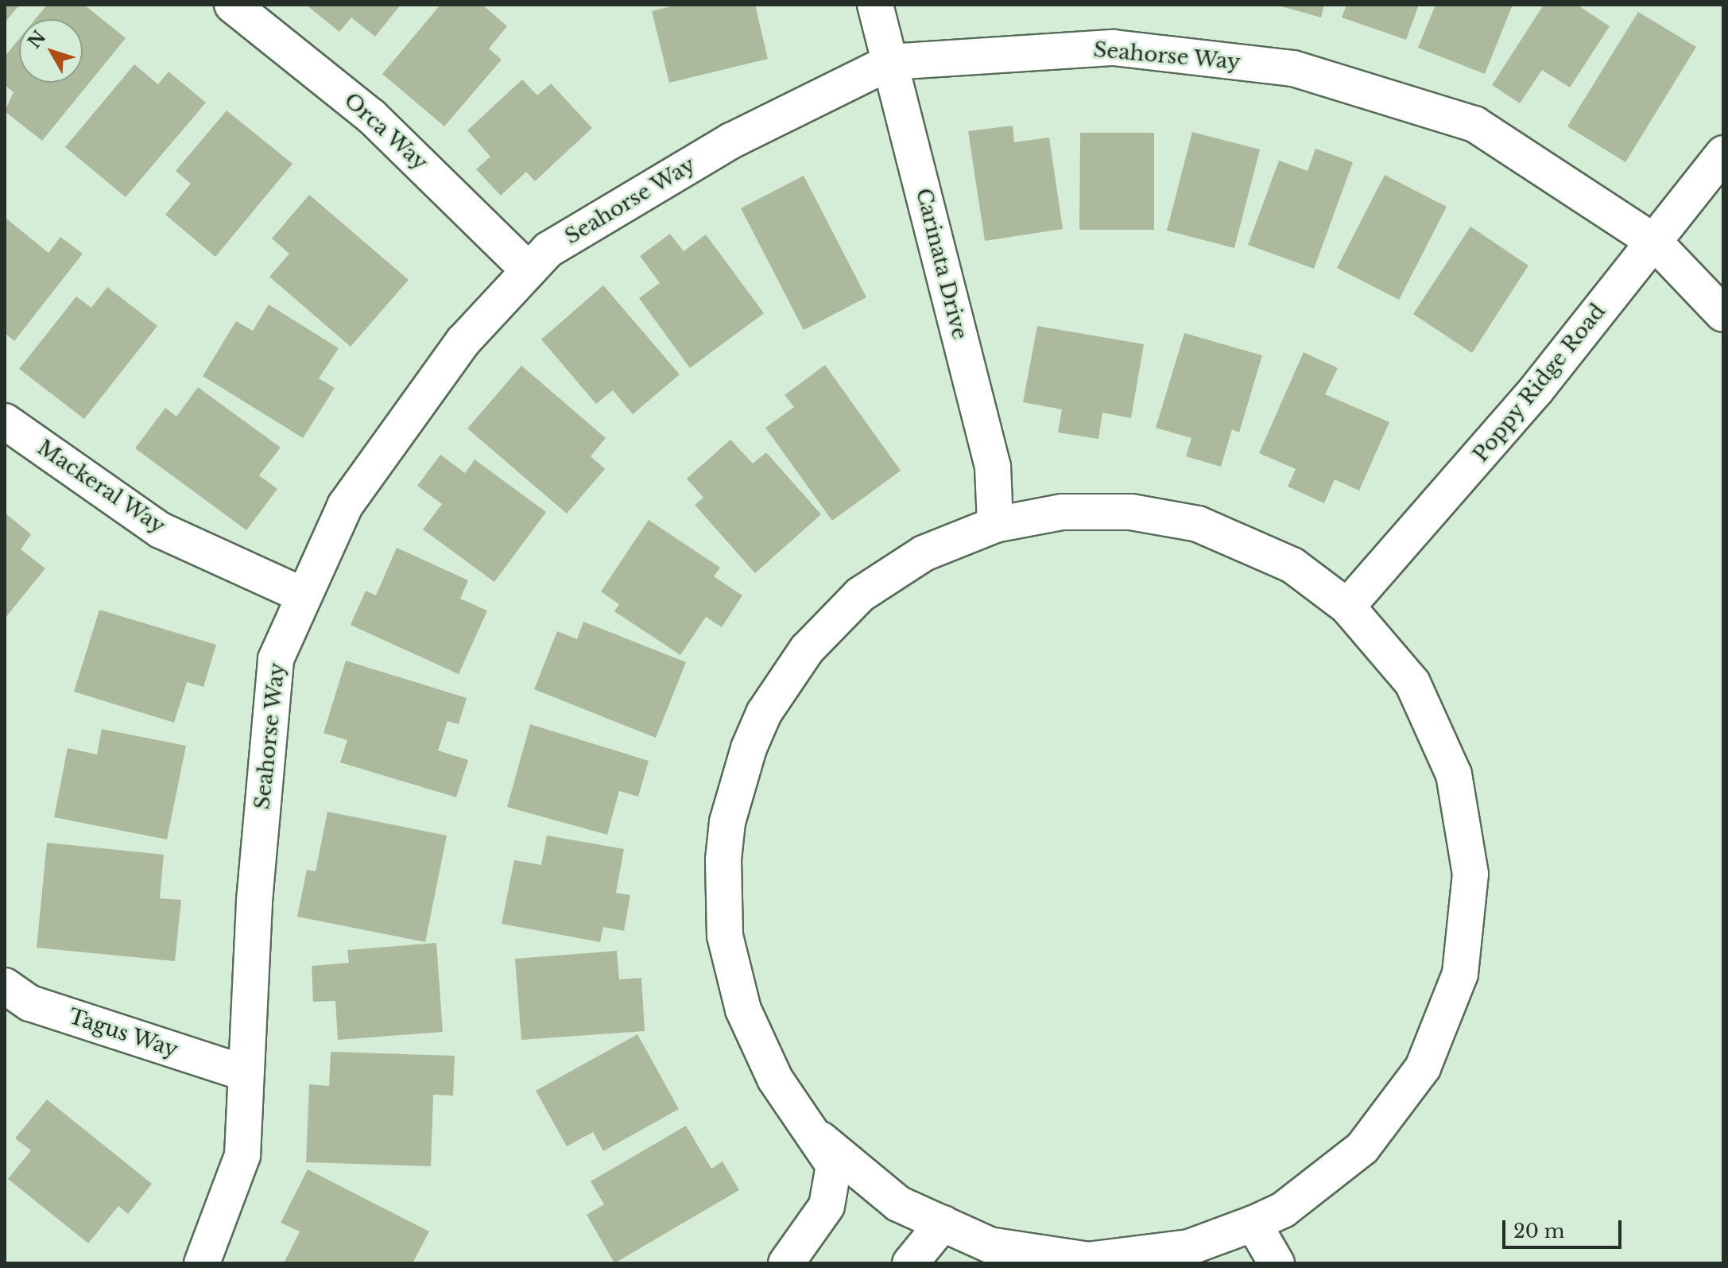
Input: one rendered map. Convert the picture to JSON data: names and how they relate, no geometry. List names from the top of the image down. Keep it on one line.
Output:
{"streets":{"street":["Seahorse Way","Orca Way","Carinata Drive","Poppy Ridge Road","Mackeral Way","Tagus Way"]},"crossings":[["Seahorse Way","Orca Way"],["Seahorse Way","Carinata Drive"],["Seahorse Way","Poppy Ridge Road"],["Seahorse Way","Mackeral Way"],["Seahorse Way","Tagus Way"]],"scale_bar":"20 m","north":"top left"}
